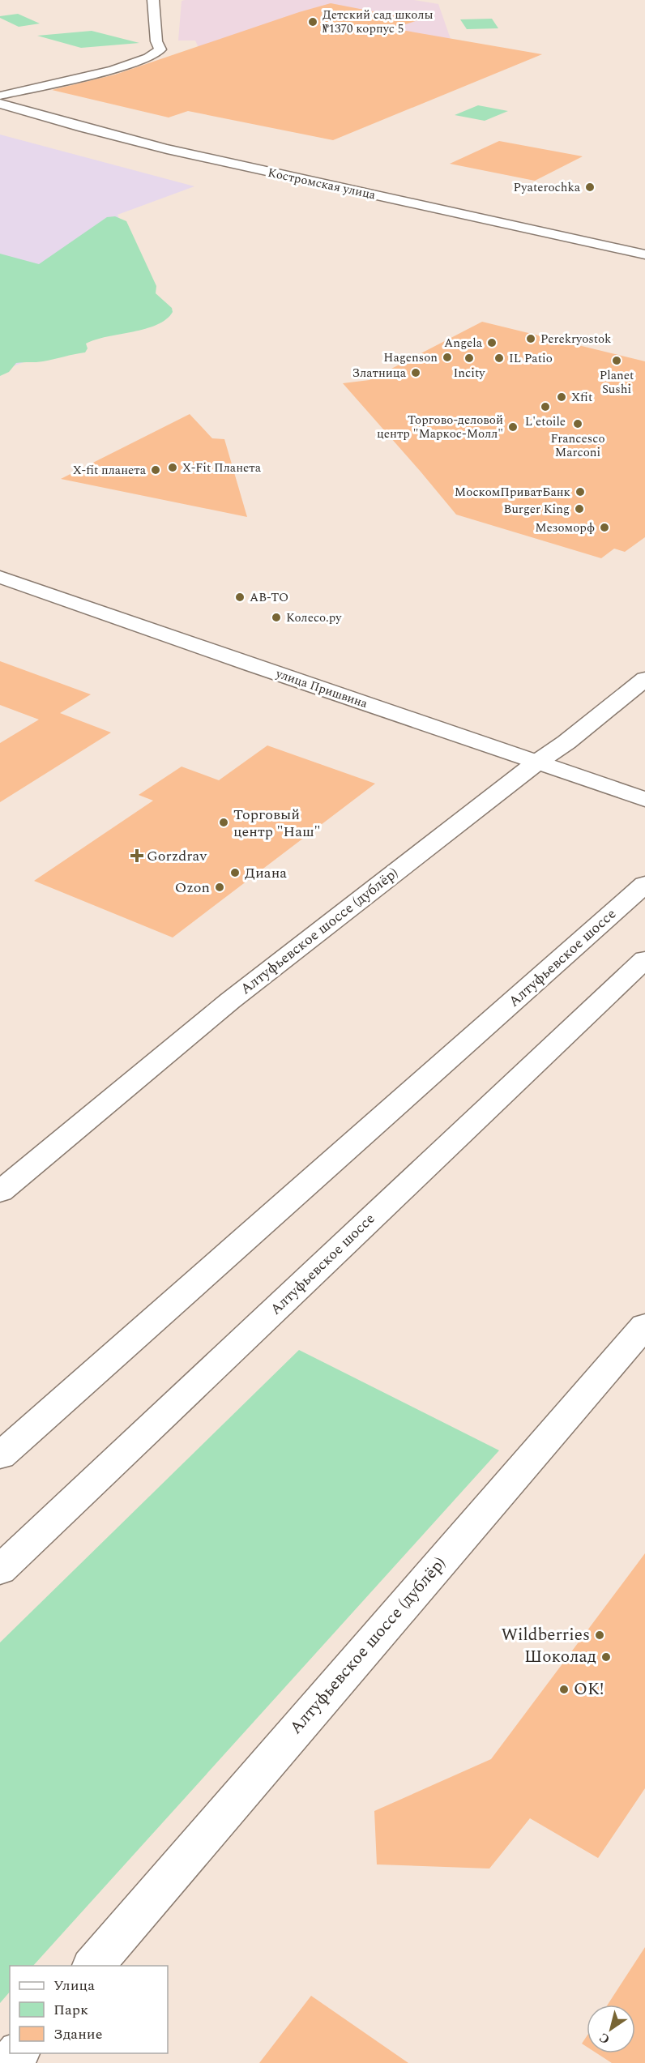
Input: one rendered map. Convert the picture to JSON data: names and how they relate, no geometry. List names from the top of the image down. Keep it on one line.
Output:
{"streets":{"street":["Костромская улица","улица Пришвина","Алтуфьевское шоссе (дублёр)","Алтуфьевское шоссе"]},"crossings":[["улица Пришвина","Алтуфьевское шоссе (дублёр)"]],"places":{"other":["Детский сад школы №1370 корпус 5","Pyaterochka","Perekryostok","Angela","Hagenson","Incity","IL Patio","Planet Sushi","Златница","Xfit","L'etoile","Francesco Marconi","Торгово-деловой центр \"Маркос-Молл\"","X-Fit Планета","X-fit планета","МоскомПриватБанк","Burger King","Мезоморф","АВ-ТО","Колесо.ру","Торговый центр \"Наш\"","Диана","Ozon","Wildberries","Шоколад","OK!"],"health":["Gorzdrav"]},"legend":["Улица","Парк","Здание"],"north":"bottom left"}
